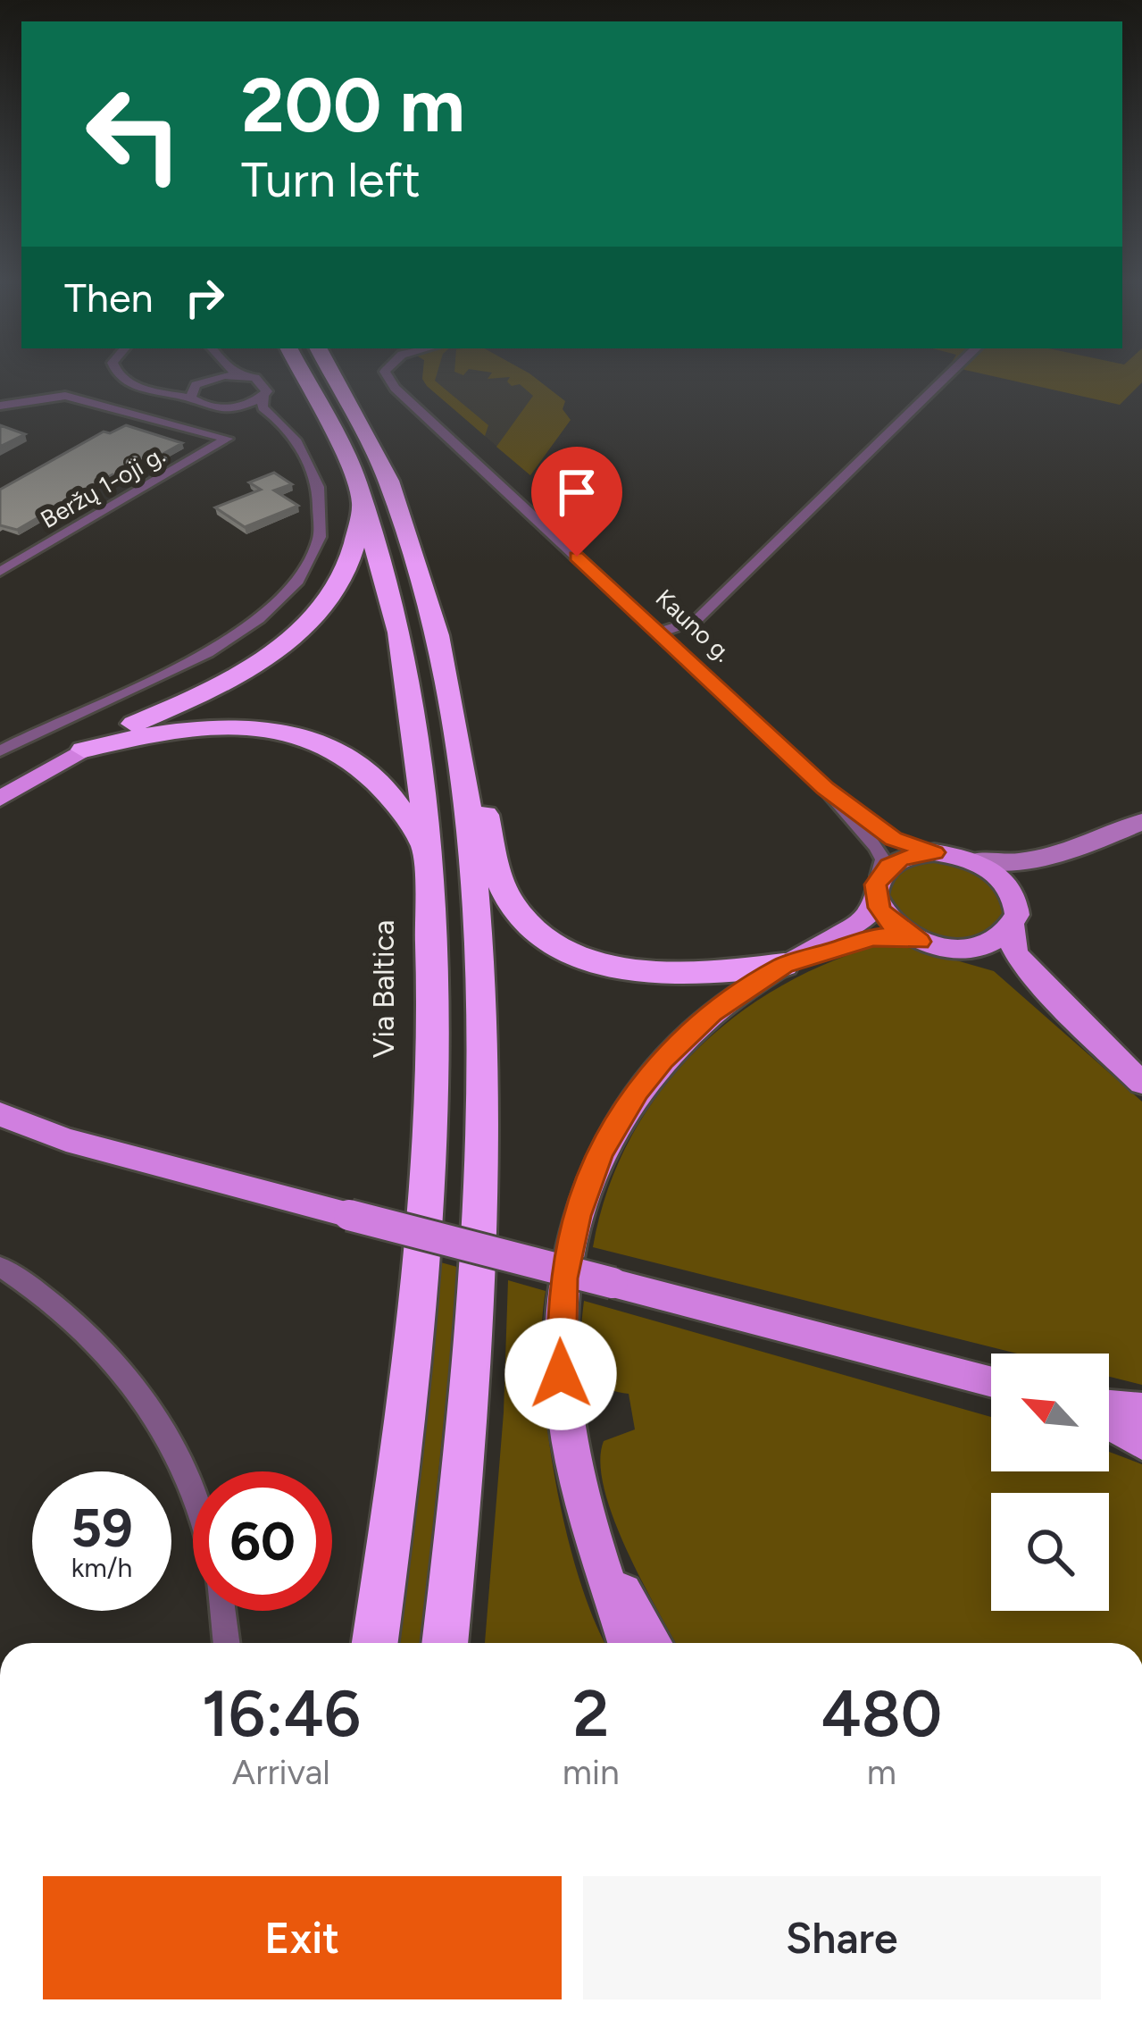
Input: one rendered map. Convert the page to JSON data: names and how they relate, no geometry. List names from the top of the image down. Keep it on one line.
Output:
{"streets":{"highway":["Via Baltica"],"street":["Beržų 1-oji g.","Kauno g."]},"north":"top left","page":{"turn":["200 m","Turn left"],"then":"Then","speed":"59 km/h","limit":"60","eta":["16:46","Arrival","2","min","480","m"],"buttons":["Exit","Share"]}}
